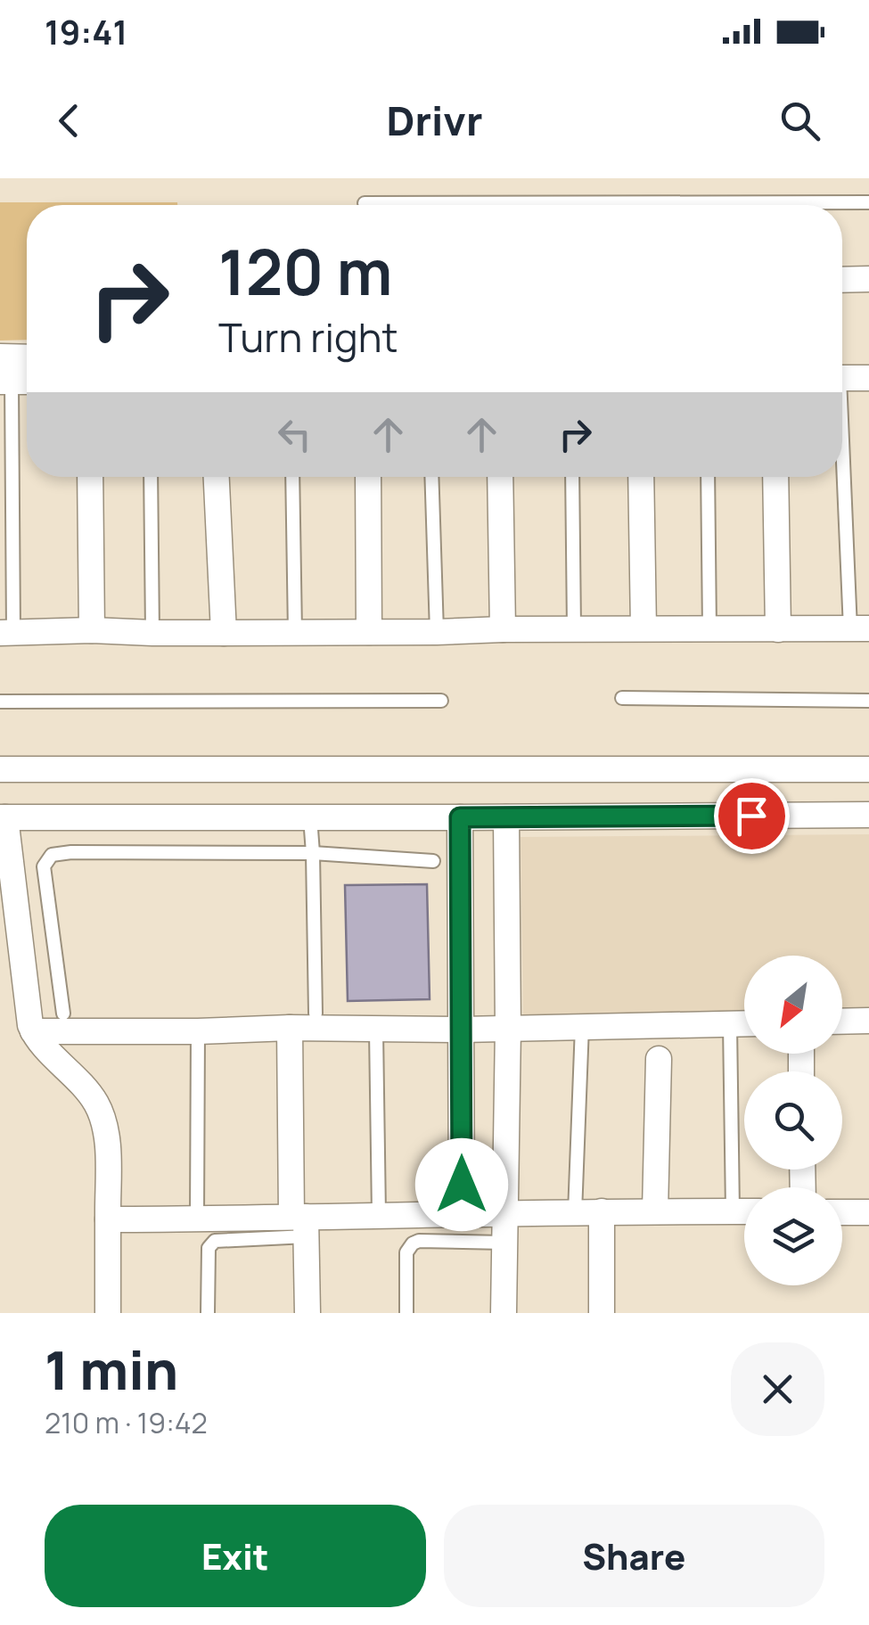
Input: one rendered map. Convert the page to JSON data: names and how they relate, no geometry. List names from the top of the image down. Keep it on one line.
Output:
{"north":"bottom left","page":{"status":"19:41","header":"Drivr","turn":["120 m","Turn right"],"heading":["1 min","210 m · 19:42"],"buttons":["Exit","Share"]}}
